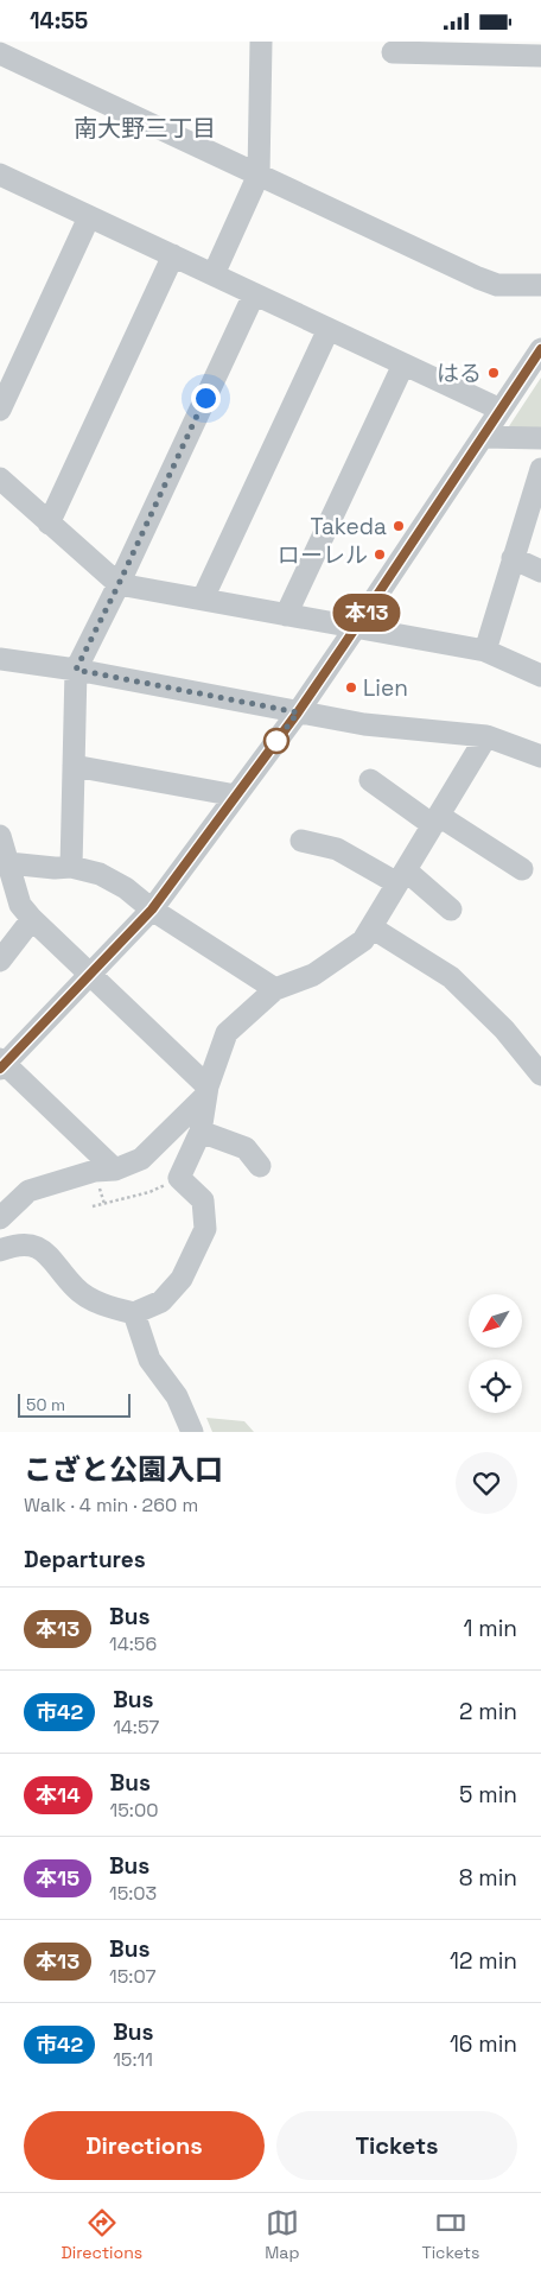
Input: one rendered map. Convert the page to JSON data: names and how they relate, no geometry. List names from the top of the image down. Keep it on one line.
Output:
{"districts":["南大野三丁目"],"places":["はる","Takeda","ローレル","Lien"],"lines":["bus line 本13"],"scale_bar":"50 m","north":"bottom left","page":{"status":"14:55","on_map":"本13","scale":"50 m","heading":[["こざと公園入口","Walk · 4 min · 260 m"],"Departures"],"list":[{"mark":"本13","name":"Bus","note":"14:56","value":"1 min"},{"mark":"市42","name":"Bus","note":"14:57","value":"2 min"},{"mark":"本14","name":"Bus","note":"15:00","value":"5 min"},{"mark":"本15","name":"Bus","note":"15:03","value":"8 min"},{"mark":"本13","name":"Bus","note":"15:07","value":"12 min"},{"mark":"市42","name":"Bus","note":"15:11","value":"16 min"}],"buttons":["Directions","Tickets"],"tabs":["Directions","Map","Tickets"]}}
